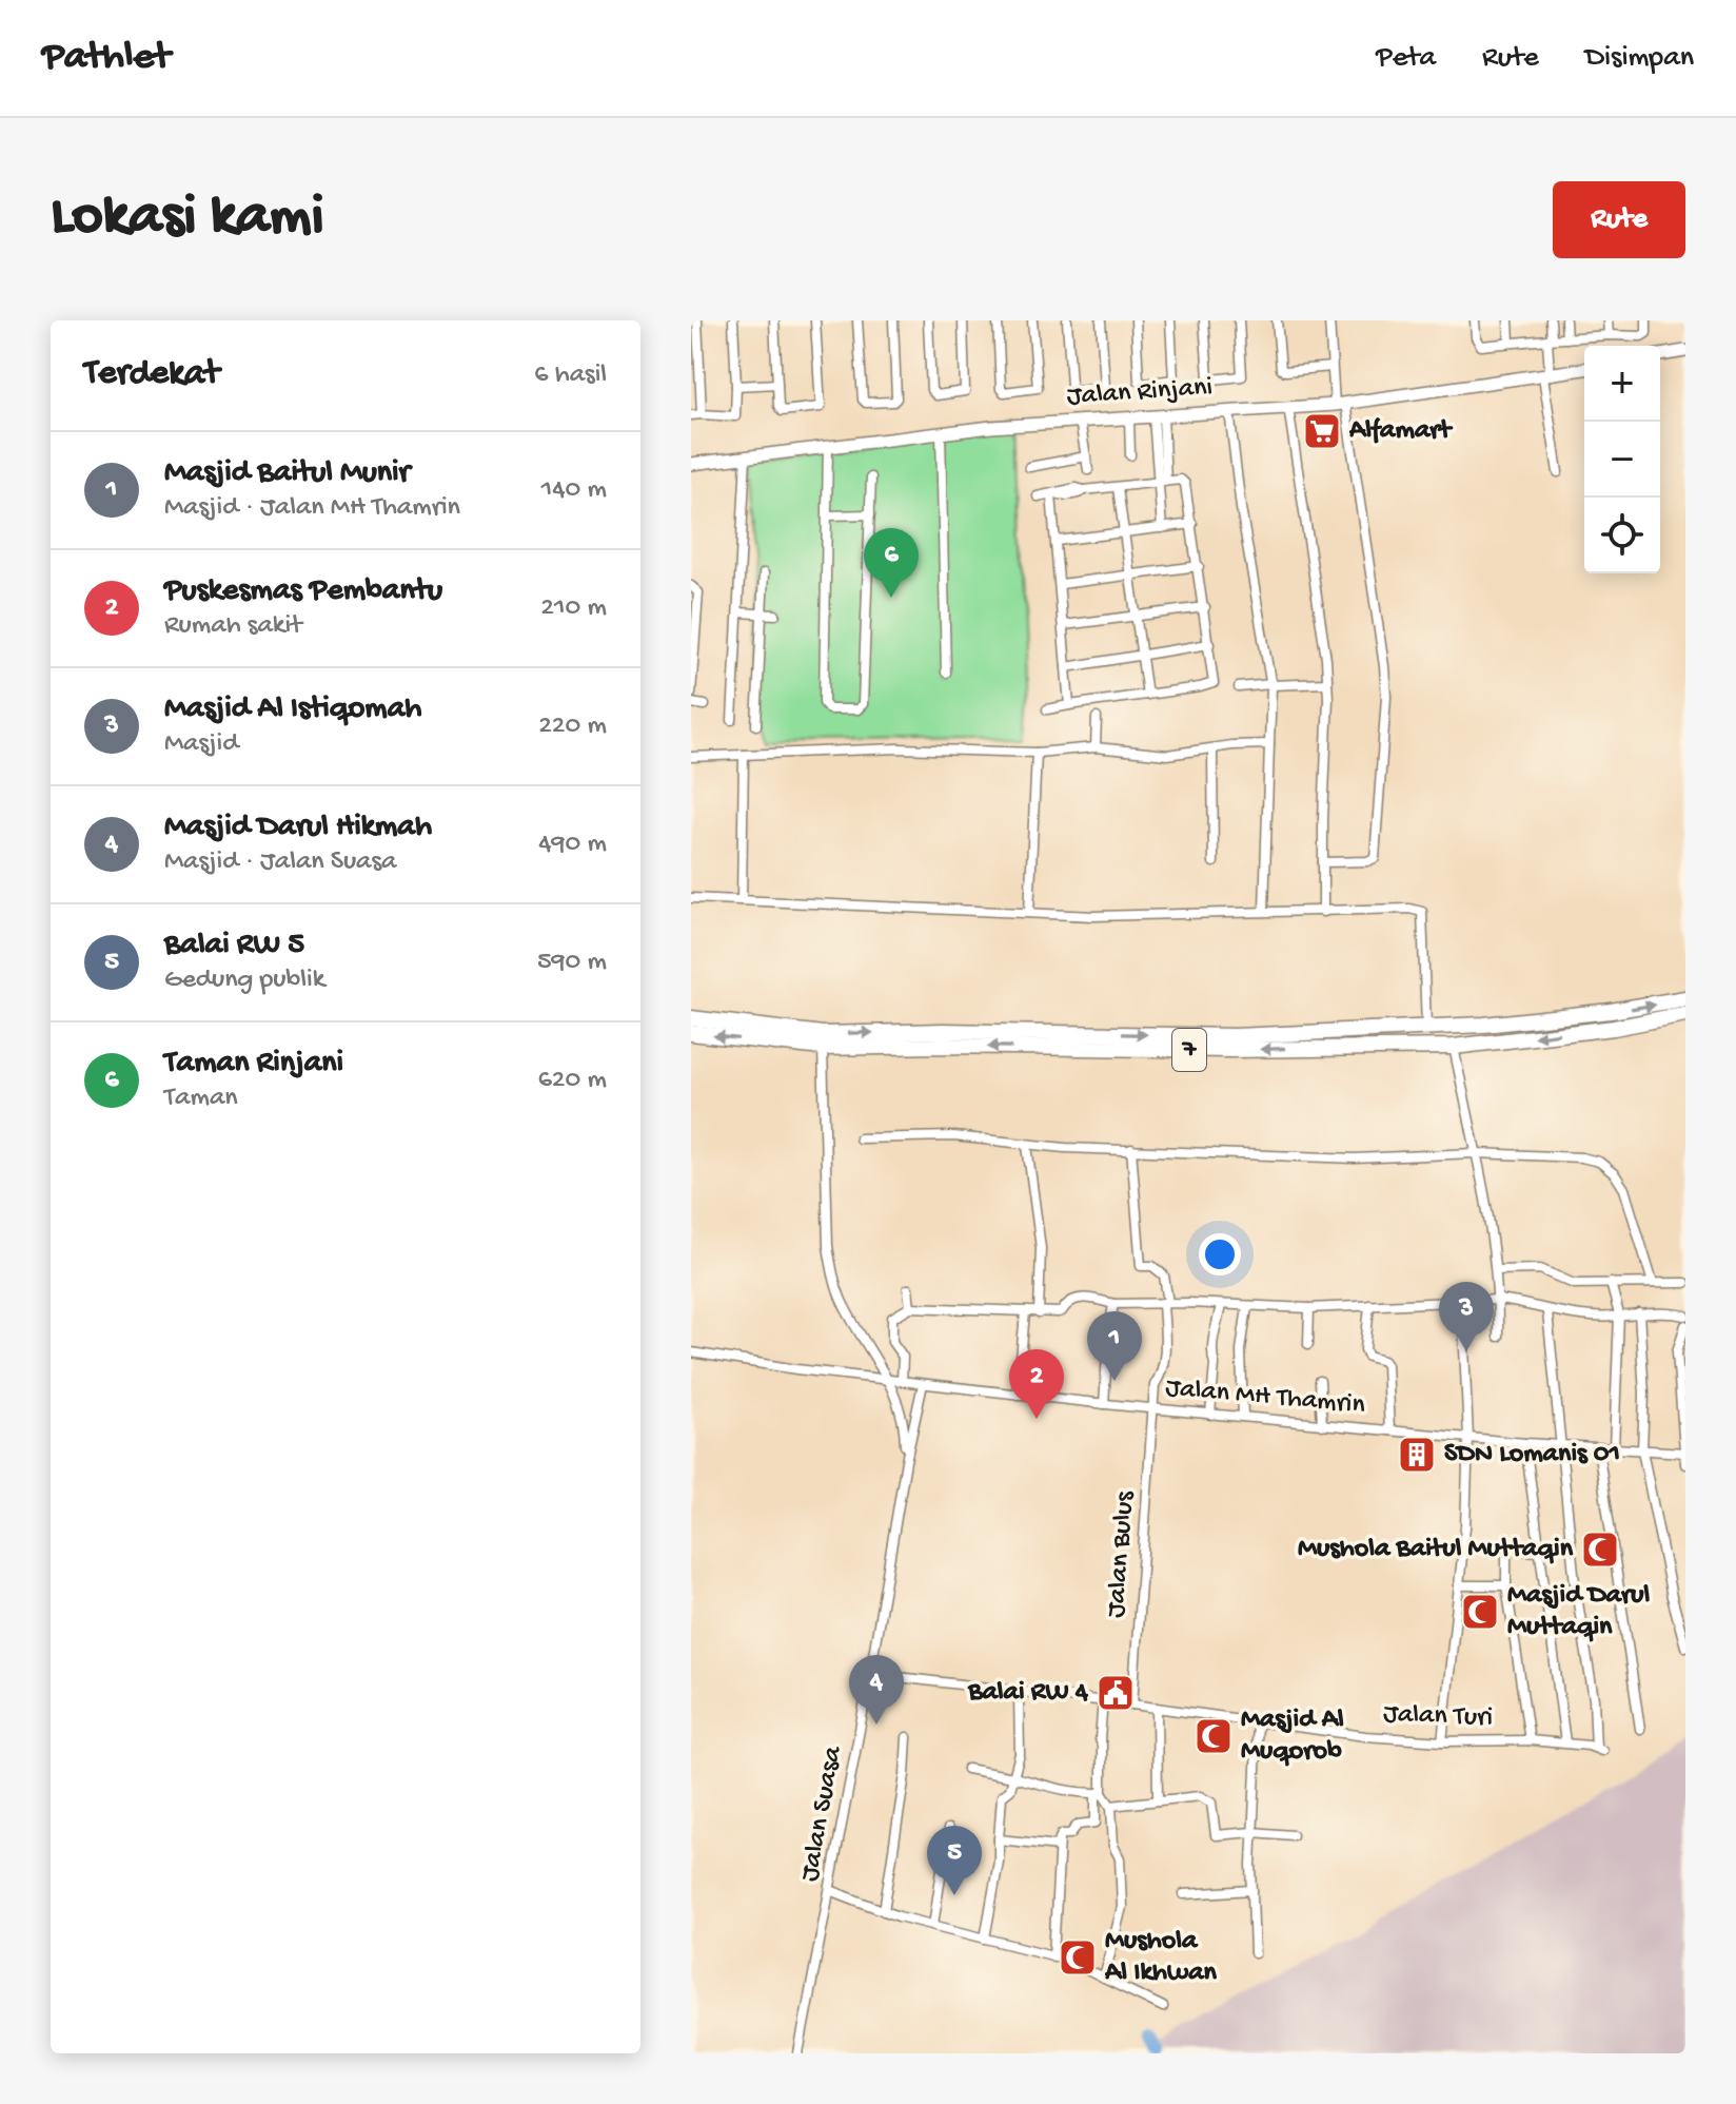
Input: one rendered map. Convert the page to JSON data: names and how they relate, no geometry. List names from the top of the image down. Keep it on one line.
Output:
{"streets":{"highway":["7"],"street":["Jalan Rinjani","Jalan MH Thamrin","Jalan Bulus","Jalan Turi","Jalan Suasa"]},"crossings":[["Jalan MH Thamrin","Jalan Bulus"],["Jalan MH Thamrin","Jalan Turi"],["Jalan MH Thamrin","Jalan Suasa"],["Jalan Bulus","Jalan Turi"],["Jalan Turi","Jalan Suasa"]],"places":{"supermarket":["Alfamart"],"building":["SDN Lomanis 01"],"mosque":["Mushola Baitul Muttaqin","Masjid Darul Muttaqin","Masjid Al Muqorob","Mushola Al Ikhwan"],"public building":["Balai RW 4"]},"page":{"header":"Pathlet","nav":["Peta","Rute","Disimpan"],"buttons":"Rute","title":"Lokasi kami","heading":["Terdekat","6 hasil"],"map_buttons":["+","−"],"list":[{"mark":"1","name":"Masjid Baitul Munir","note":"Masjid · Jalan MH Thamrin","value":"140 m"},{"mark":"2","name":"Puskesmas Pembantu","note":"Rumah sakit","value":"210 m"},{"mark":"3","name":"Masjid Al Istiqomah","note":"Masjid","value":"220 m"},{"mark":"4","name":"Masjid Darul Hikmah","note":"Masjid · Jalan Suasa","value":"490 m"},{"mark":"5","name":"Balai RW 5","note":"Gedung publik","value":"590 m"},{"mark":"6","name":"Taman Rinjani","note":"Taman","value":"620 m"}],"pins":["6","3","1","2","4","5"]}}
